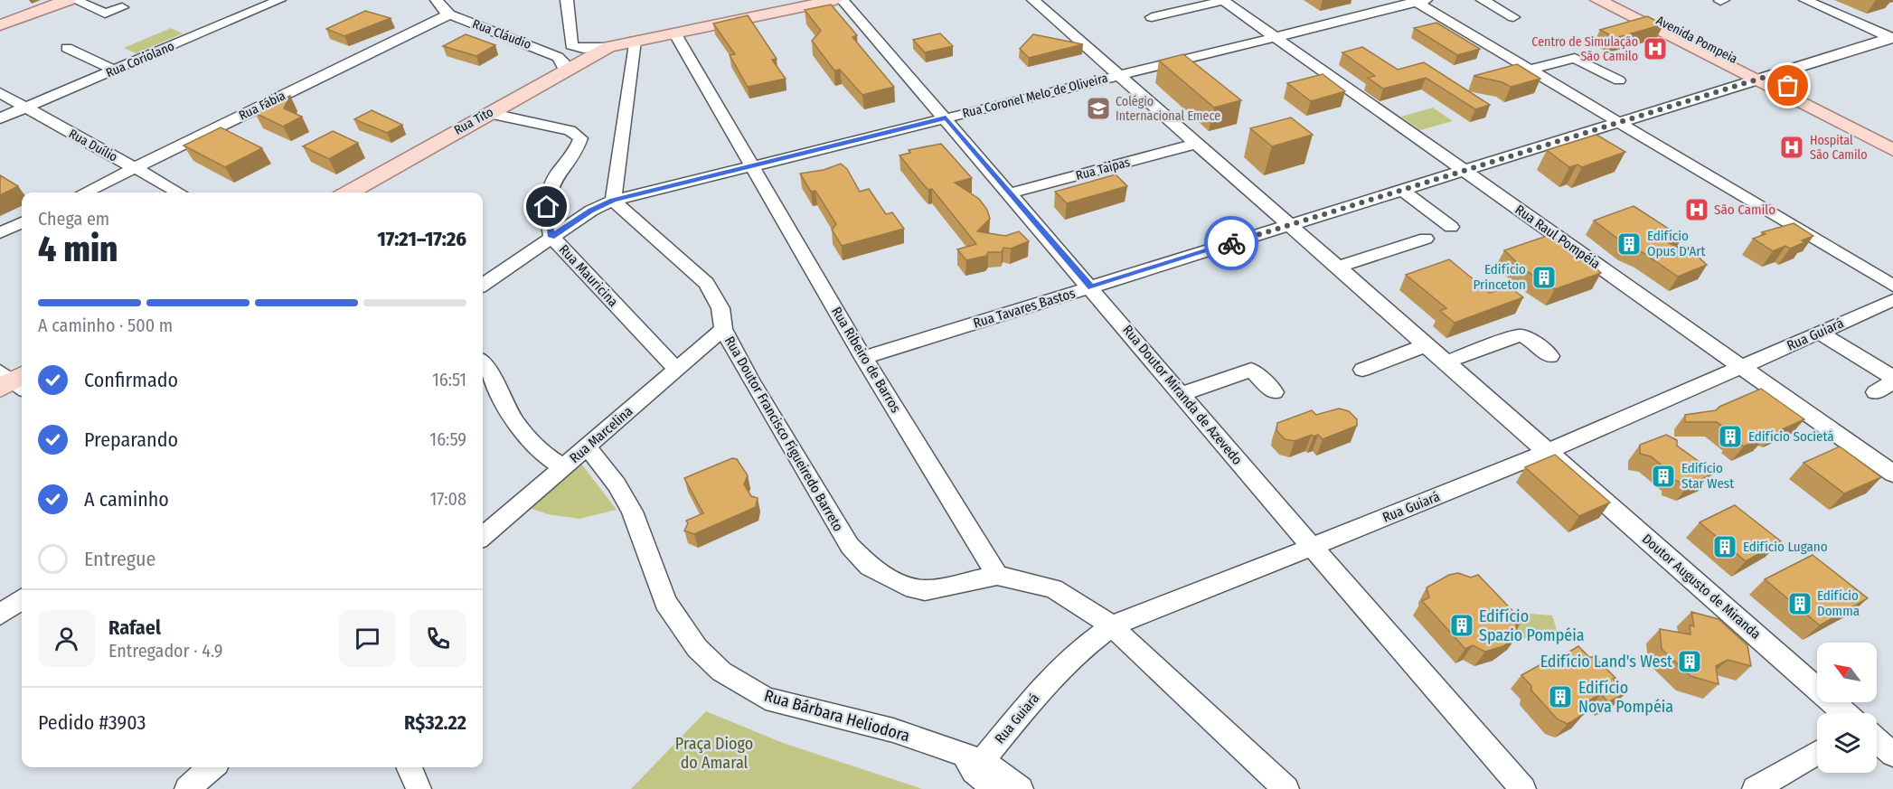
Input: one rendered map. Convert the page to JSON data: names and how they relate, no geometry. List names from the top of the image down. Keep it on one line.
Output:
{"streets":{"main road":["Avenida Pompeia","Rua Tito"],"street":["Rua Cláudio","Rua Coriolano","Rua Coronel Melo de Oliveira","Rua Fábia","Rua Duílio","Rua Taipas","Rua Raul Pompéia","Rua Mauricina","Rua Tavares Bastos","Rua Guiará","Rua Ribeiro de Barros","Rua Doutor Miranda de Azevedo","Rua Doutor Francisco Figueiredo Barreto","Rua Marcelina","Doutor Augusto de Miranda","Rua Bárbara Heliodora"]},"crossings":[["Rua Cláudio","Rua Fábia"],["Rua Cláudio","Rua Tito"],["Avenida Pompeia","Rua Tavares Bastos"],["Rua Coriolano","Rua Duílio"],["Rua Coronel Melo de Oliveira","Rua Raul Pompéia"],["Rua Coronel Melo de Oliveira","Rua Mauricina"],["Rua Coronel Melo de Oliveira","Rua Ribeiro de Barros"],["Rua Coronel Melo de Oliveira","Rua Doutor Miranda de Azevedo"],["Rua Coronel Melo de Oliveira","Rua Doutor Francisco Figueiredo Barreto"],["Rua Coronel Melo de Oliveira","Doutor Augusto de Miranda"],["Rua Fábia","Rua Duílio"],["Rua Tito","Rua Mauricina"],["Rua Tito","Rua Ribeiro de Barros"],["Rua Taipas","Rua Doutor Miranda de Azevedo"],["Rua Taipas","Doutor Augusto de Miranda"],["Rua Raul Pompéia","Rua Tavares Bastos"],["Rua Raul Pompéia","Rua Guiará"],["Rua Mauricina","Rua Marcelina"],["Rua Tavares Bastos","Rua Ribeiro de Barros"],["Rua Tavares Bastos","Rua Doutor Miranda de Azevedo"],["Rua Tavares Bastos","Doutor Augusto de Miranda"],["Rua Guiará","Rua Doutor Miranda de Azevedo"],["Rua Guiará","Doutor Augusto de Miranda"],["Rua Guiará","Rua Bárbara Heliodora"],["Rua Ribeiro de Barros","Rua Doutor Francisco Figueiredo Barreto"],["Rua Doutor Francisco Figueiredo Barreto","Rua Marcelina"],["Rua Marcelina","Rua Bárbara Heliodora"]],"parks":["Praça Diogo do Amaral"],"places":{"hospital":["Centro de Simulação São Camilo","Hospital São Camilo","São Camilo"],"school or university":["Colégio Internacional Emece"],"building":["Edifício Opus D'Art","Edifício Princeton","Edifício Societá","Edifício Star West","Edifício Lugano","Edifício Domma","Edifício Spazio Pompéia","Edifício Land's West","Edifício Nova Pompéia"]},"north":"top left","page":{"heading":["4 min","Chega em","17:21–17:26"],"panel":["Rafael","Entregador · 4.9","Pedido #3903","R$32.22"],"bar":"A caminho · 500 m","list":[["Confirmado","16:51"],["Preparando","16:59"],["A caminho","17:08"],"Entregue"]}}
